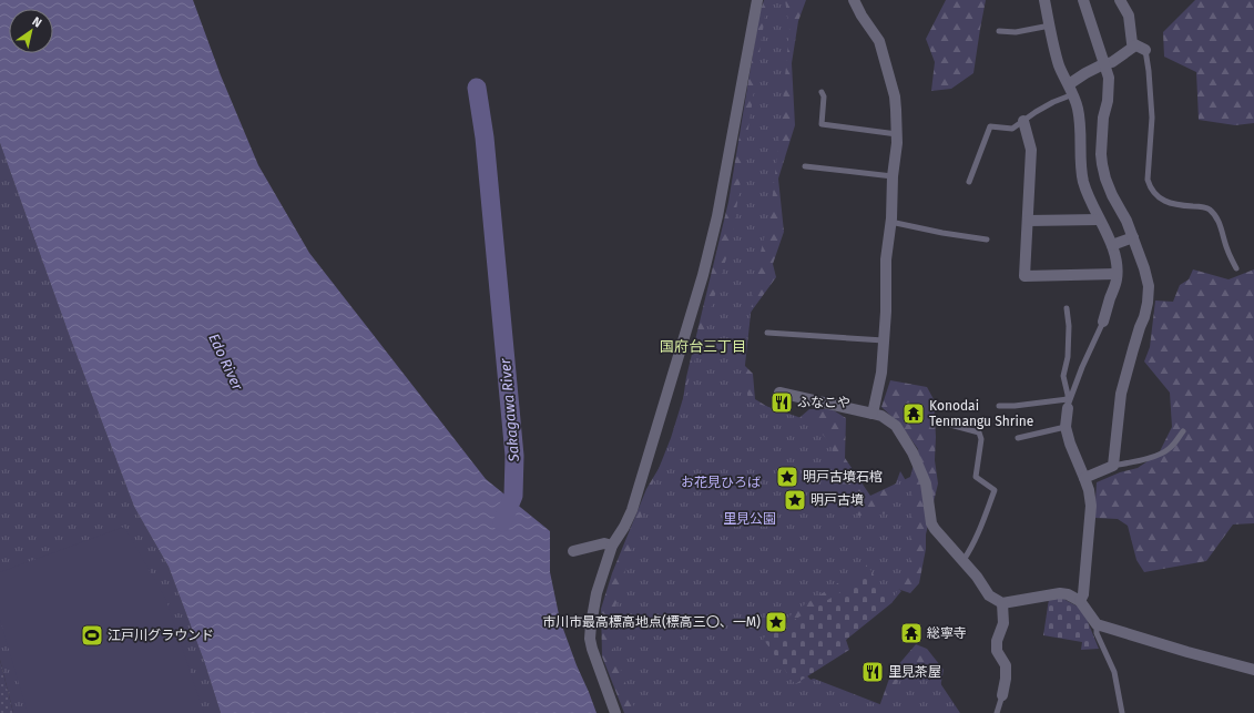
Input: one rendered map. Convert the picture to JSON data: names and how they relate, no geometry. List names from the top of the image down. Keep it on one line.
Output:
{"districts":["国府台三丁目"],"water":["Edo River","Sakagawa River"],"parks":["お花見ひろば","里見公園"],"places":{"restaurant":["ふなこや","里見茶屋"],"temple":["Konodai Tenmangu Shrine","総寧寺"],"place":["明戸古墳石棺","明戸古墳","市川市最高標高地点(標高三〇、一M)"],"sports":["江戸川グラウンド"]},"north":"top right"}
